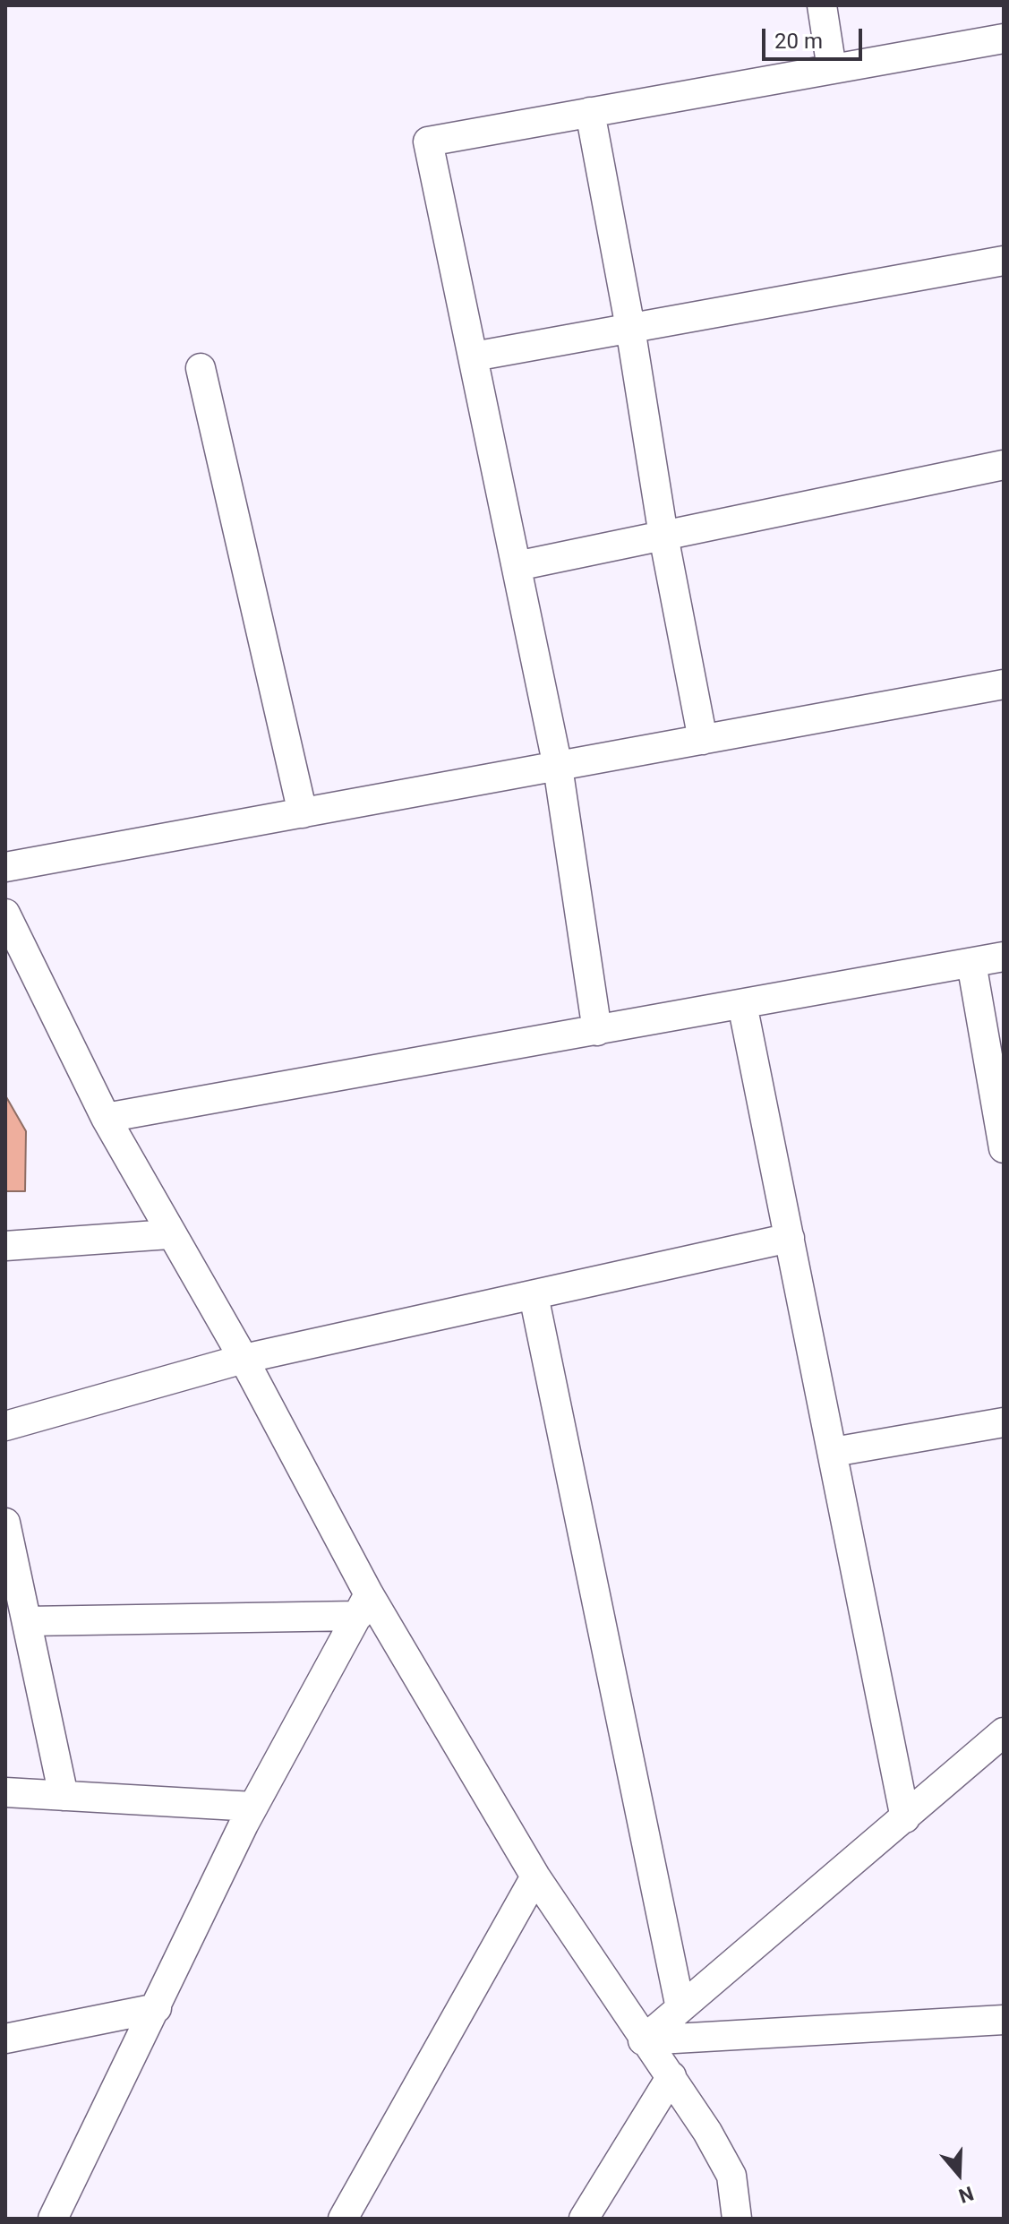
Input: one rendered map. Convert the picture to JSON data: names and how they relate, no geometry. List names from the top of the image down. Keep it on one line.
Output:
{"scale_bar":"20 m","north":"bottom"}
